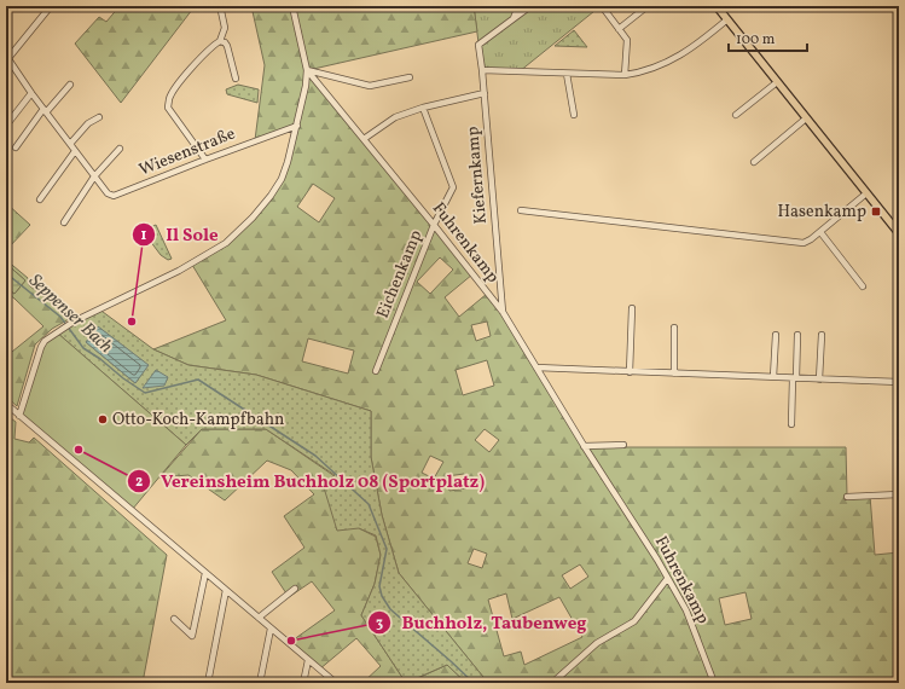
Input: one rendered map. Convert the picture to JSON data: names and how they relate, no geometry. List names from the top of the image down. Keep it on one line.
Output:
{"streets":{"street":["Wiesenstraße","Kiefernkamp","Fuhrenkamp","Eichenkamp"]},"crossings":[["Kiefernkamp","Fuhrenkamp"],["Fuhrenkamp","Eichenkamp"]],"water":["Seppenser Bach"],"places":{"transit":["Hasenkamp"],"other":["Il Sole","Otto-Koch-Kampfbahn","Vereinsheim Buchholz 08 (Sportplatz)","Buchholz, Taubenweg"]},"scale_bar":"100 m"}
